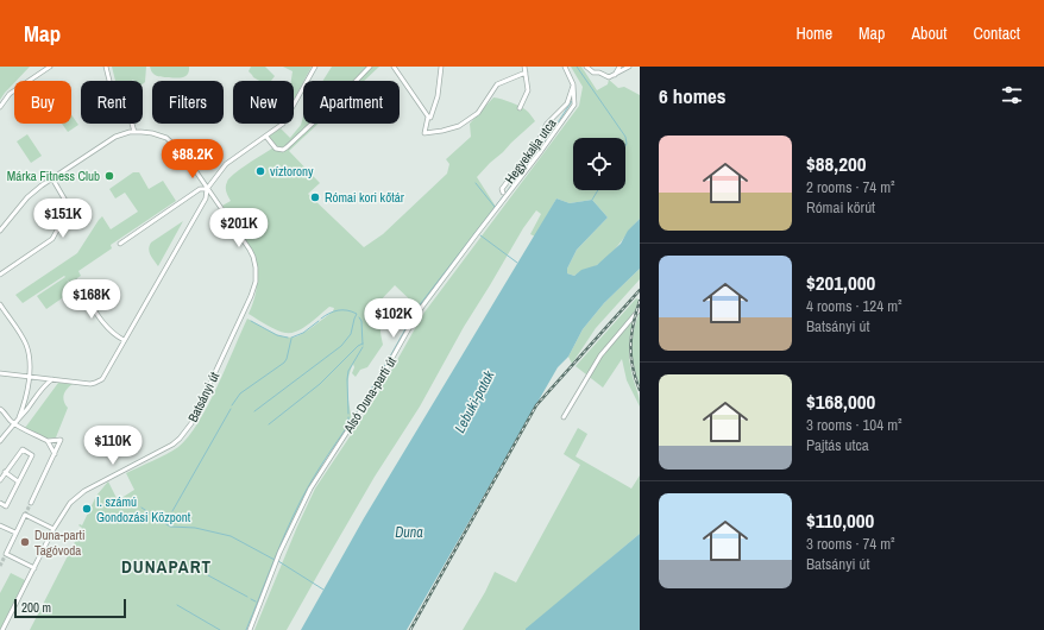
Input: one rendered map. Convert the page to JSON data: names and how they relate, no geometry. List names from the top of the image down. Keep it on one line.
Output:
{"streets":{"street":["Hegyekalja utca","Alsó Duna-parti út","Batsányi út"]},"crossings":[["Hegyekalja utca","Alsó Duna-parti út"]],"districts":["DUNAPART"],"water":["Lebuki-patak","Duna"],"places":["víztorony","Márka Fitness Club","Római kori kőtár","I. számú Gondozási Központ","Duna-parti Tagóvoda"],"scale_bar":"200 m","page":{"header":"Map","nav":["Home","Map","About","Contact"],"heading":"6 homes","chip":["Buy","Rent","Filters","New","Apartment"],"list":[{"name":"$88,200","note":"2 rooms · 74 m² · Római körút"},{"name":"$201,000","note":"4 rooms · 124 m² · Batsányi út"},{"name":"$168,000","note":"3 rooms · 104 m² · Pajtás utca"},{"name":"$110,000","note":"3 rooms · 74 m² · Batsányi út"}],"price":["$88.2K","$151K","$201K","$168K","$102K","$110K"],"scale":"200 m"}}
